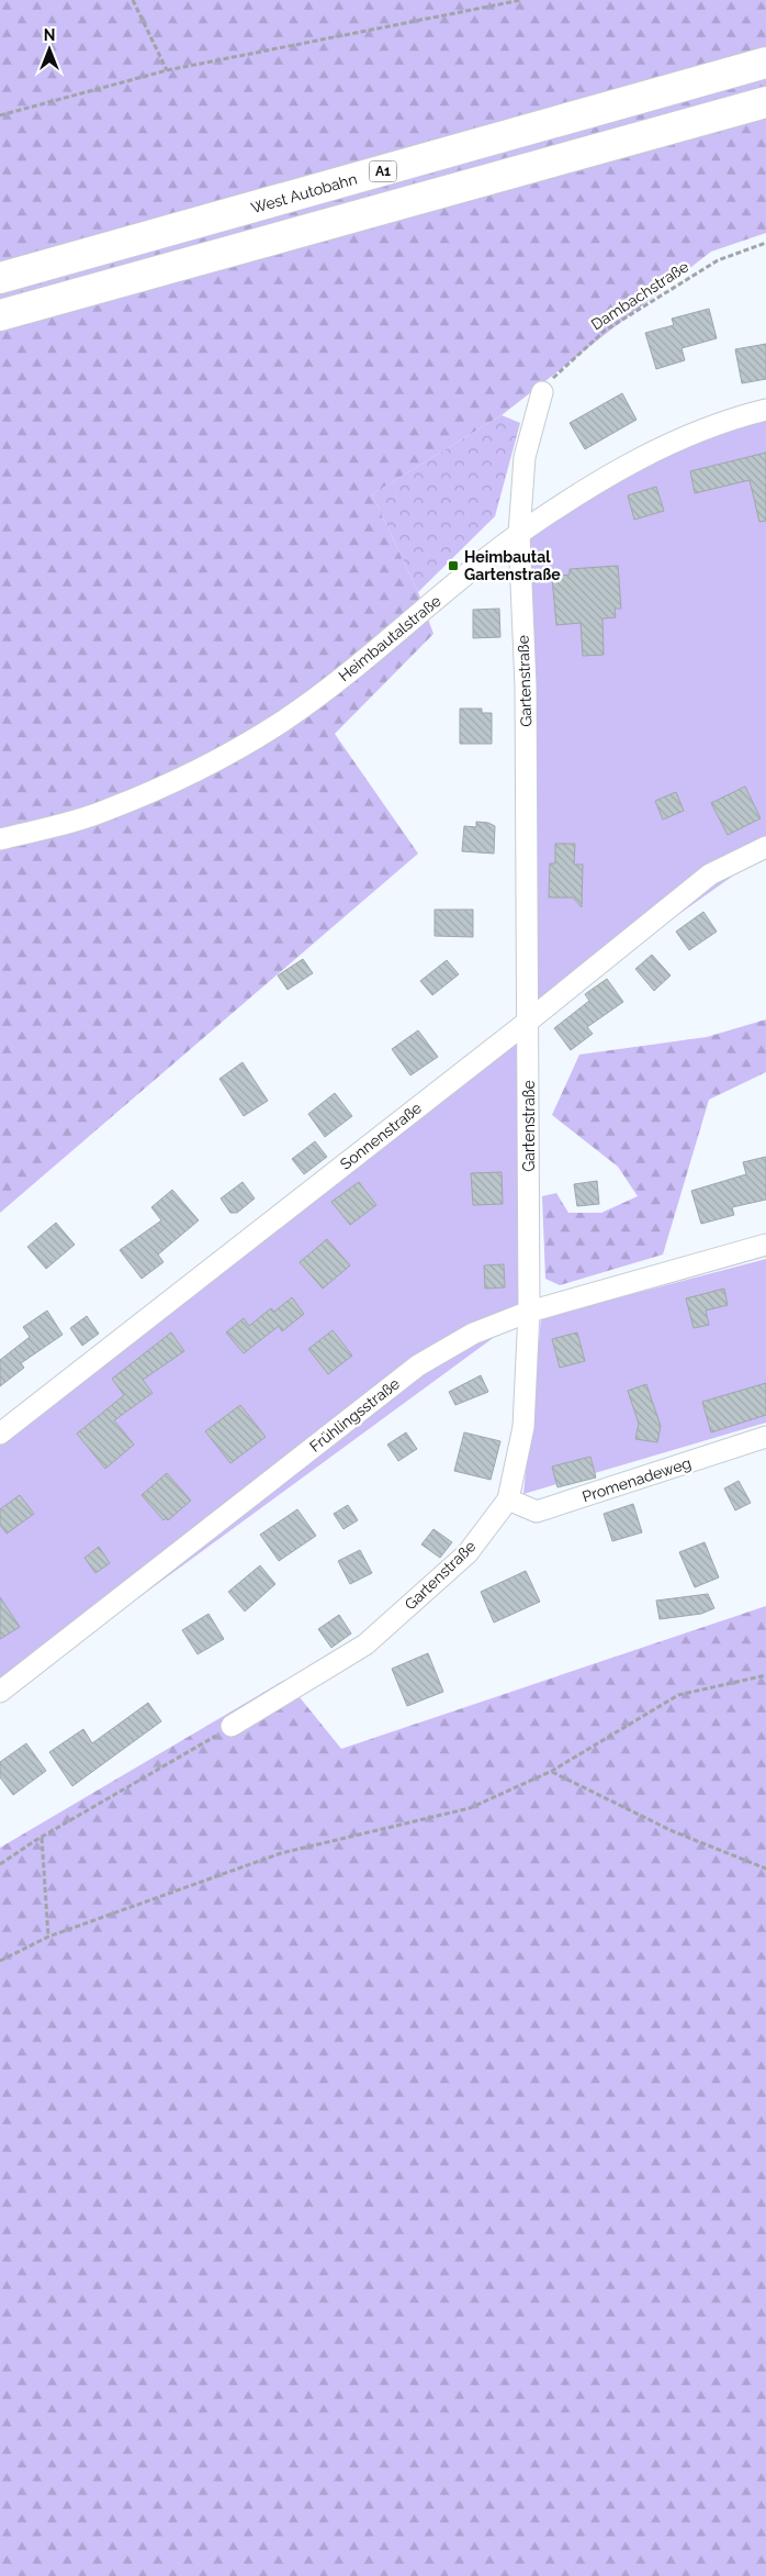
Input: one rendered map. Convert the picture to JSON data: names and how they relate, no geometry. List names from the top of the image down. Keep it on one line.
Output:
{"streets":{"highway":["A1","West Autobahn"],"street":["Heimbautalstraße","Gartenstraße","Sonnenstraße","Frühlingsstraße","Promenadeweg"],"path":["Dambachstraße"]},"crossings":[["Dambachstraße","Gartenstraße"],["Heimbautalstraße","Gartenstraße"],["Gartenstraße","Sonnenstraße"],["Gartenstraße","Frühlingsstraße"],["Gartenstraße","Promenadeweg"]],"places":{"transit":["Heimbautal Gartenstraße"]},"north":"top"}
